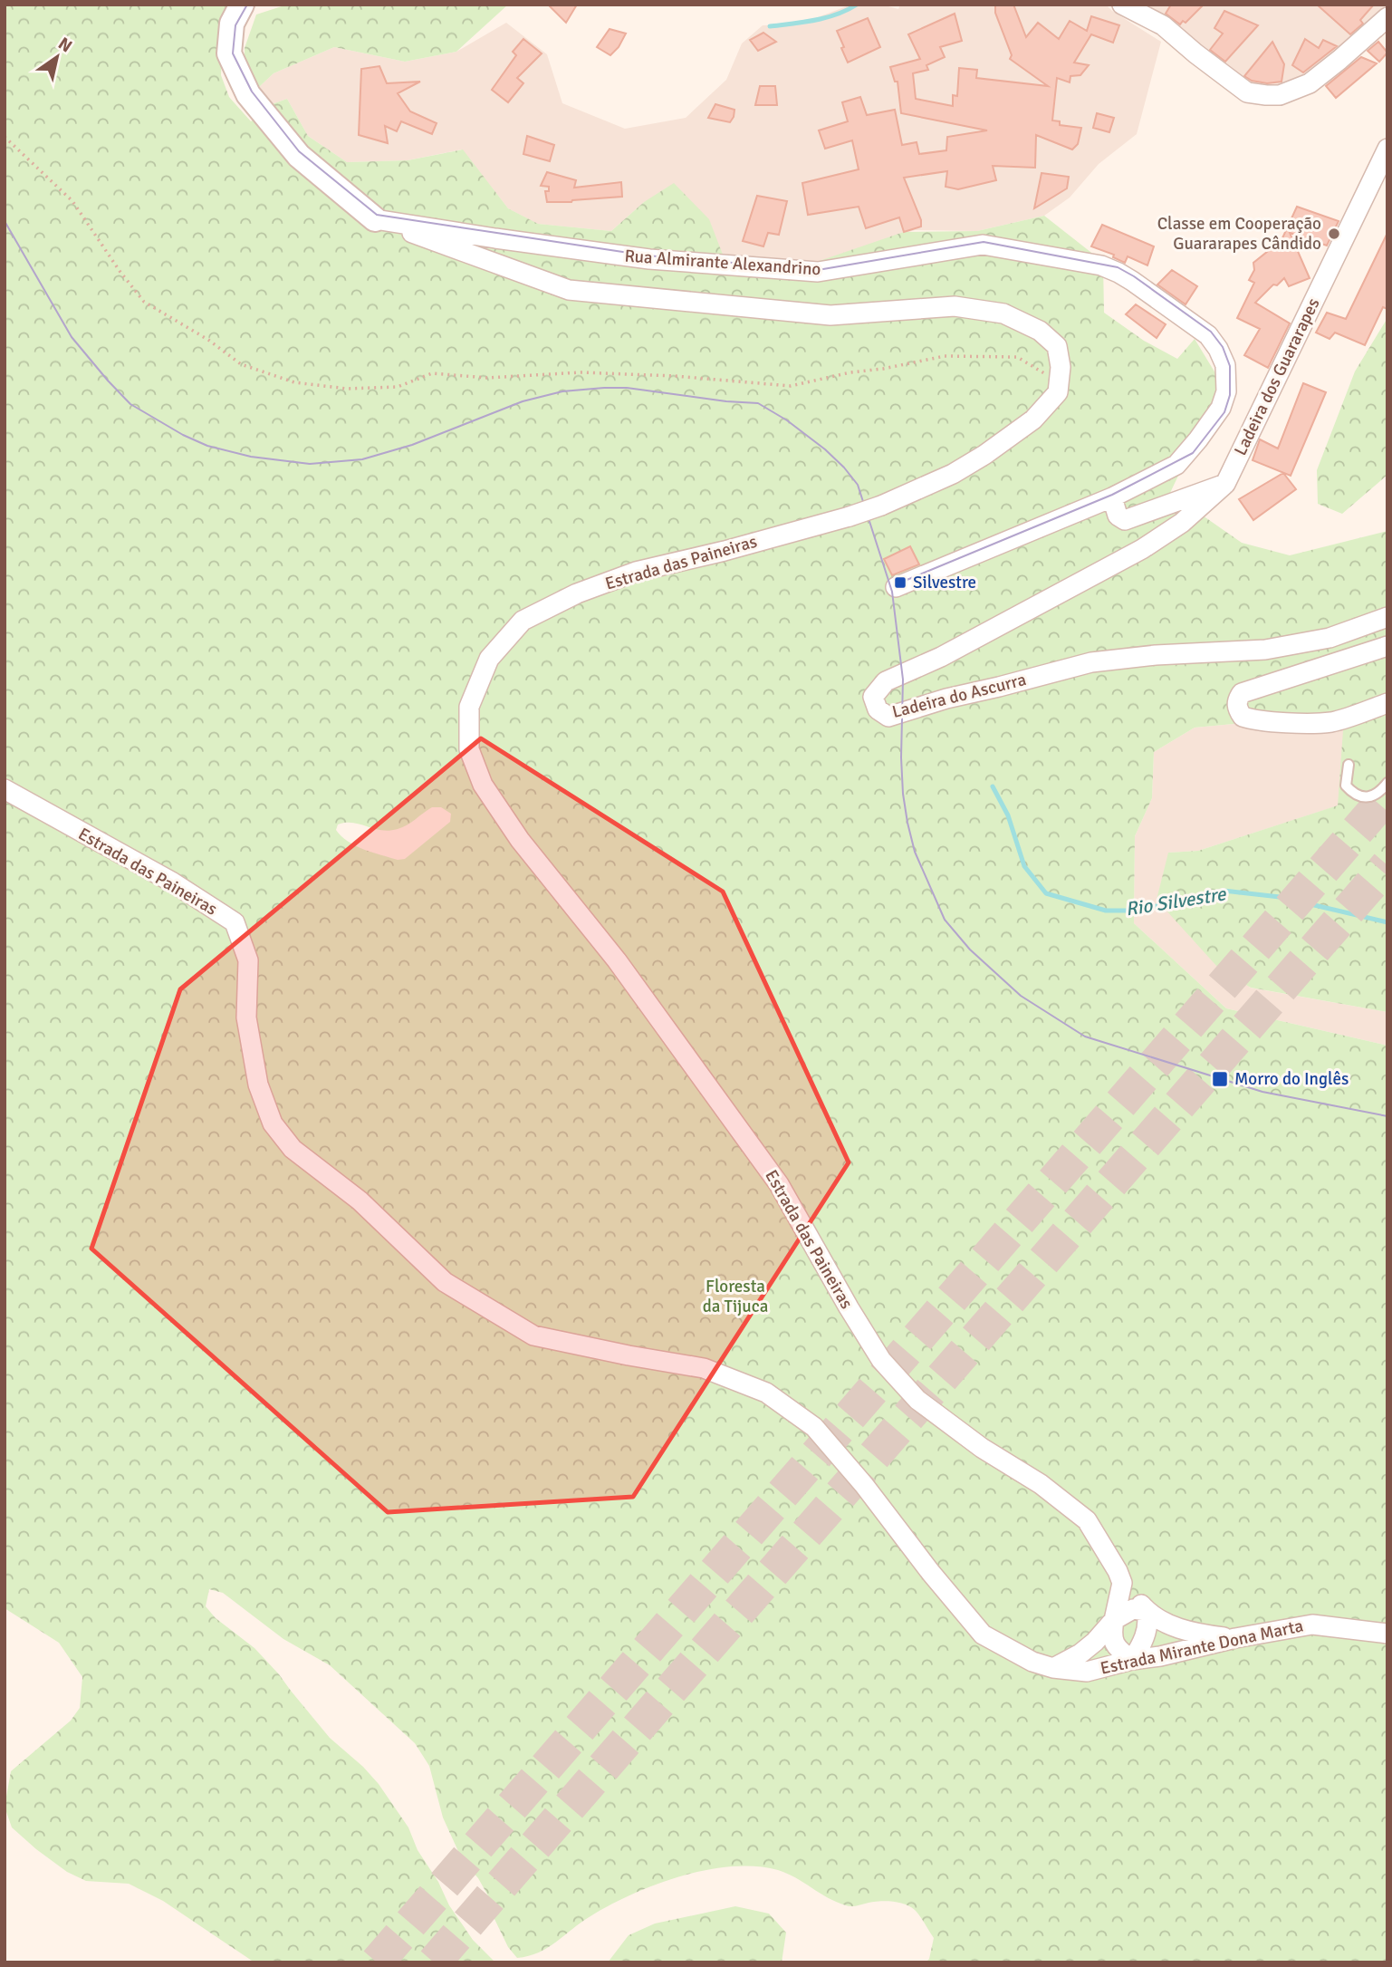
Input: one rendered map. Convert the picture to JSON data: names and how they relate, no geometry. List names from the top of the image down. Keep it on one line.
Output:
{"streets":{"street":["Rua Almirante Alexandrino","Ladeira dos Guararapes","Estrada das Paineiras","Ladeira do Ascurra","Estrada Mirante Dona Marta"]},"crossings":[["Ladeira dos Guararapes","Ladeira do Ascurra"],["Estrada das Paineiras","Estrada Mirante Dona Marta"]],"water":["Rio Silvestre"],"parks":["Floresta da Tijuca"],"places":{"other":["Classe em Cooperação Guararapes Cândido"],"transit":["Silvestre","Morro do Inglês"]},"north":"top right"}
